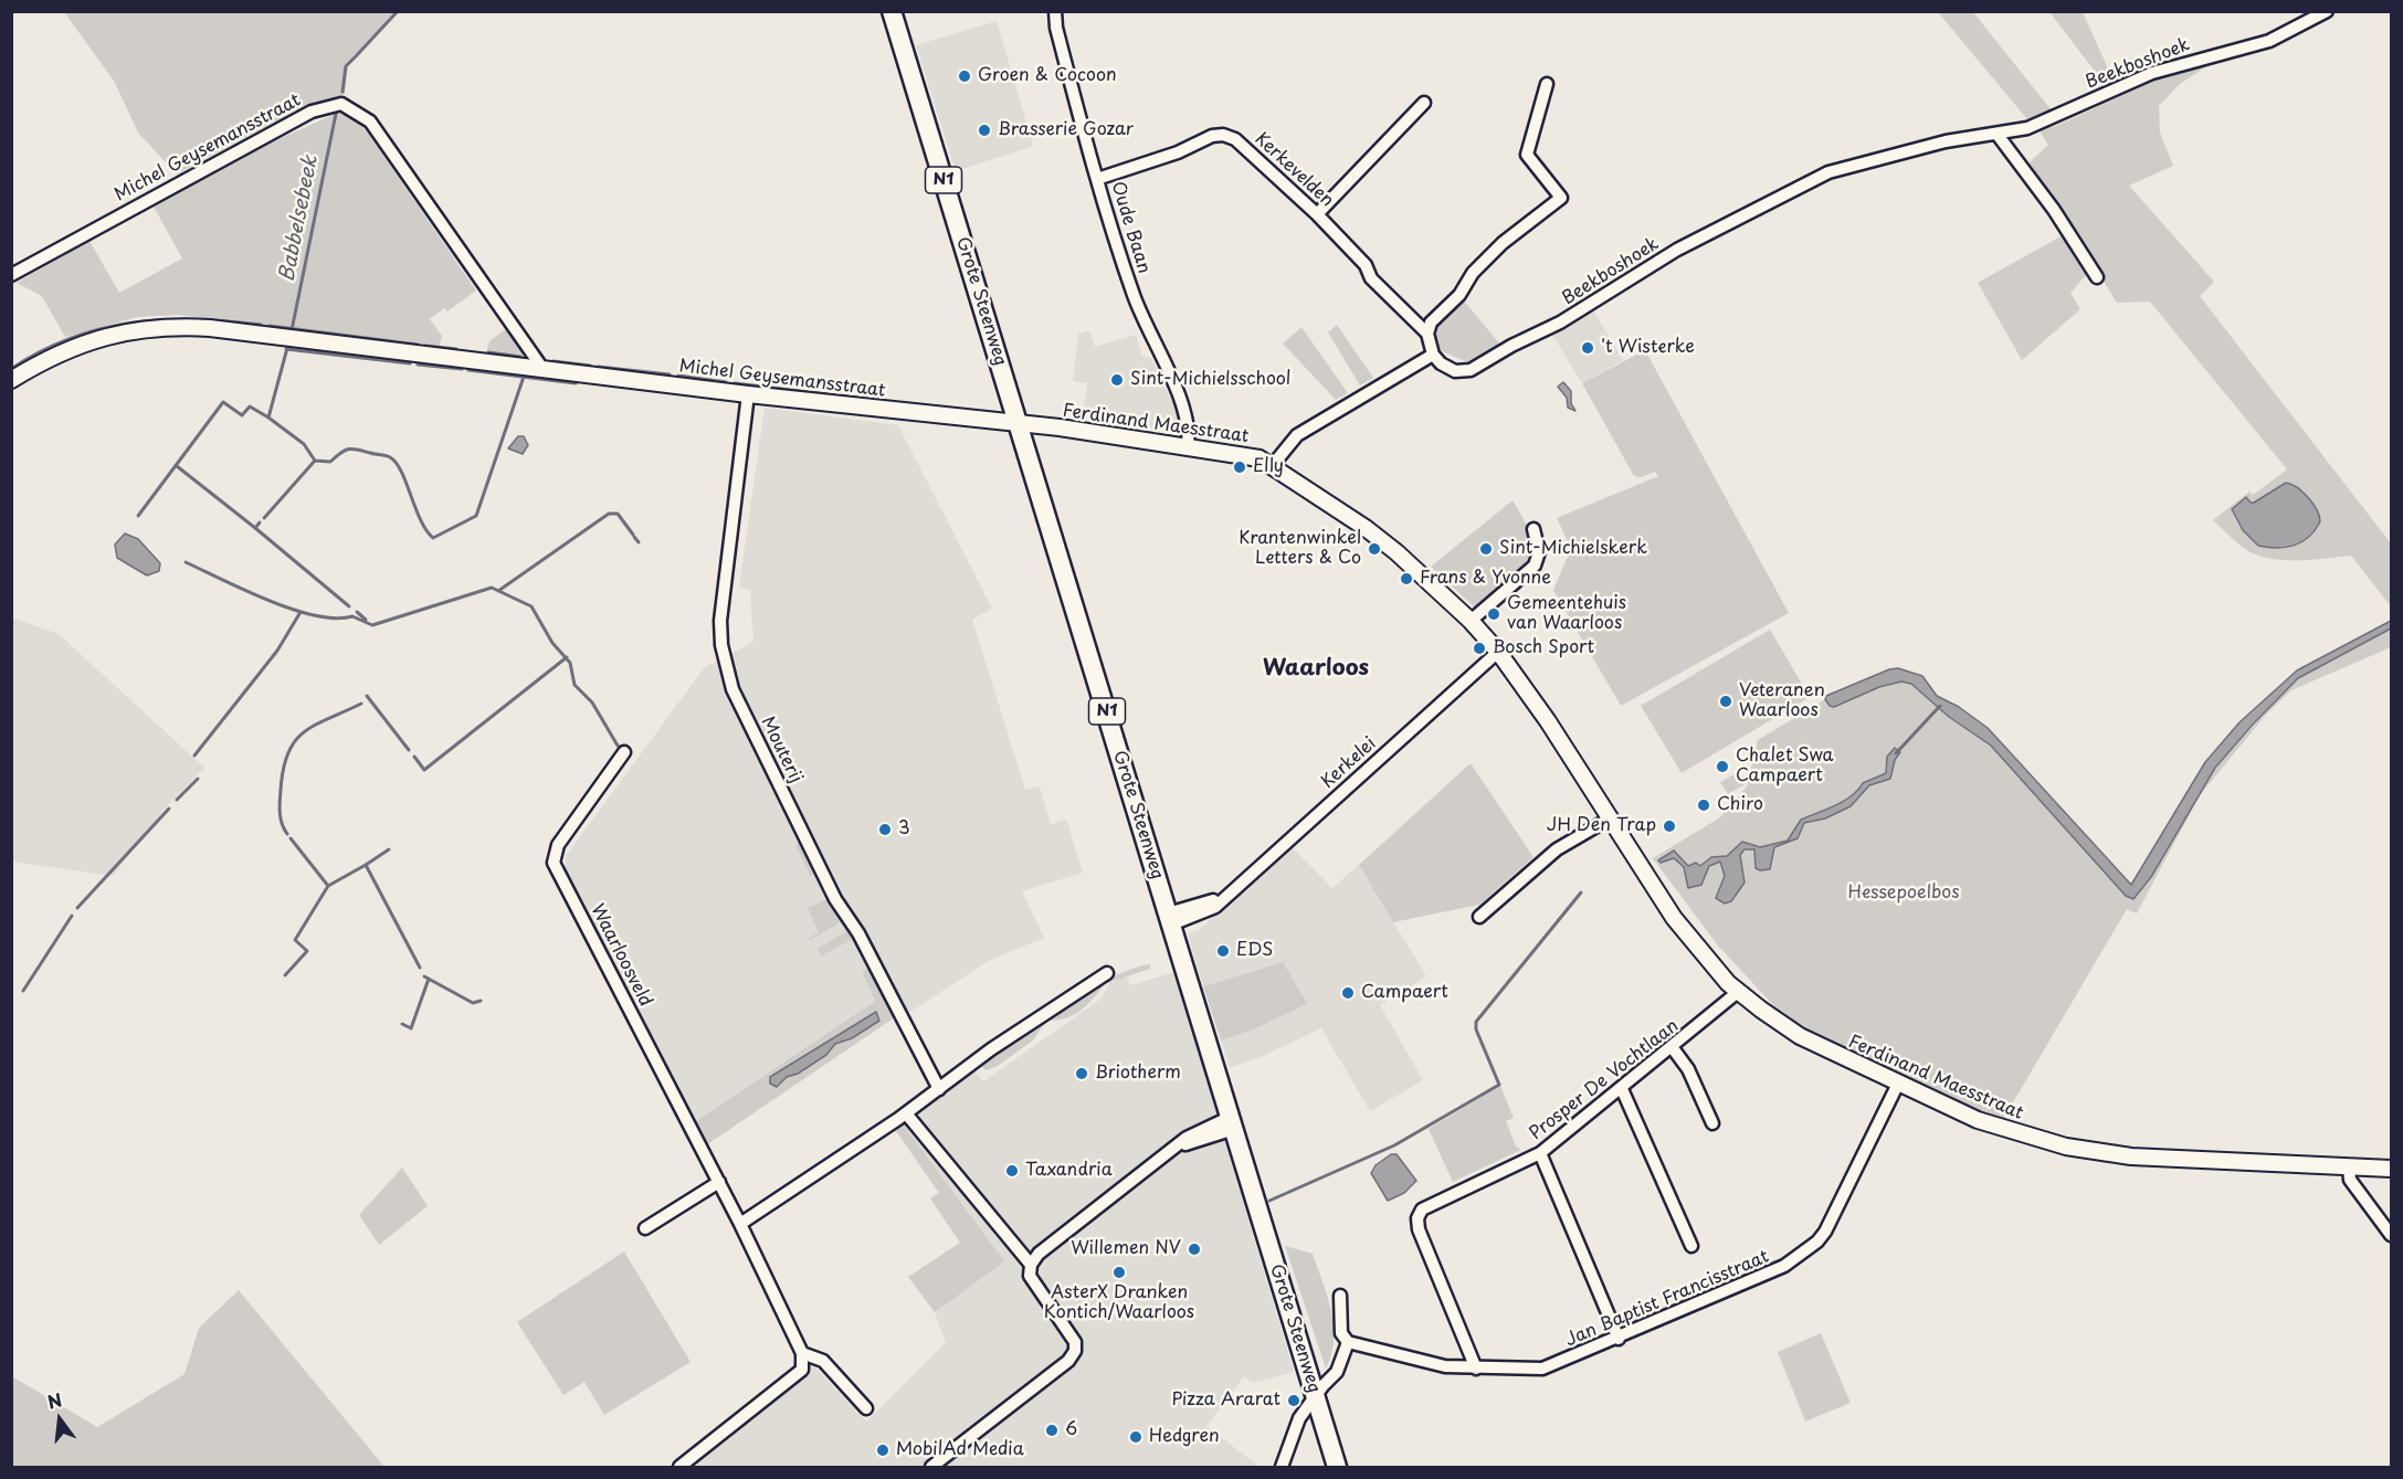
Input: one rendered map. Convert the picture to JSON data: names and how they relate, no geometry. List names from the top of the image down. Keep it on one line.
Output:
{"streets":{"main road":["N1","Grote Steenweg"],"street":["Beekboshoek","Michel Geysemansstraat","Kerkevelden","Oude Baan","Ferdinand Maesstraat","Mouterij","Kerkelei","Waarloosveld","Prosper De Vochtlaan","Jan Baptist Francisstraat"]},"crossings":[["Michel Geysemansstraat","Grote Steenweg"],["Michel Geysemansstraat","Ferdinand Maesstraat"],["Michel Geysemansstraat","Mouterij"],["Kerkevelden","Oude Baan"],["Oude Baan","Ferdinand Maesstraat"],["Grote Steenweg","Ferdinand Maesstraat"],["Grote Steenweg","Kerkelei"],["Ferdinand Maesstraat","Kerkelei"],["Ferdinand Maesstraat","Prosper De Vochtlaan"],["Ferdinand Maesstraat","Jan Baptist Francisstraat"],["Prosper De Vochtlaan","Jan Baptist Francisstraat"]],"districts":["Waarloos"],"water":["Babbelsebeek"],"parks":["Hessepoelbos"],"places":["Groen & Cocoon","Brasserie Gozar","'t Wisterke","Sint-Michielsschool","Elly","Krantenwinkel Letters & Co","Sint-Michielskerk","Frans & Yvonne","Gemeentehuis van Waarloos","Bosch Sport","Veteranen Waarloos","Chalet Swa Campaert","Chiro","JH Den Trap","3","EDS","Campaert","Briotherm","Taxandria","Willemen NV","AsterX Dranken Kontich/Waarloos","Pizza Ararat","6","Hedgren","MobilAd Media"],"north":"top"}
